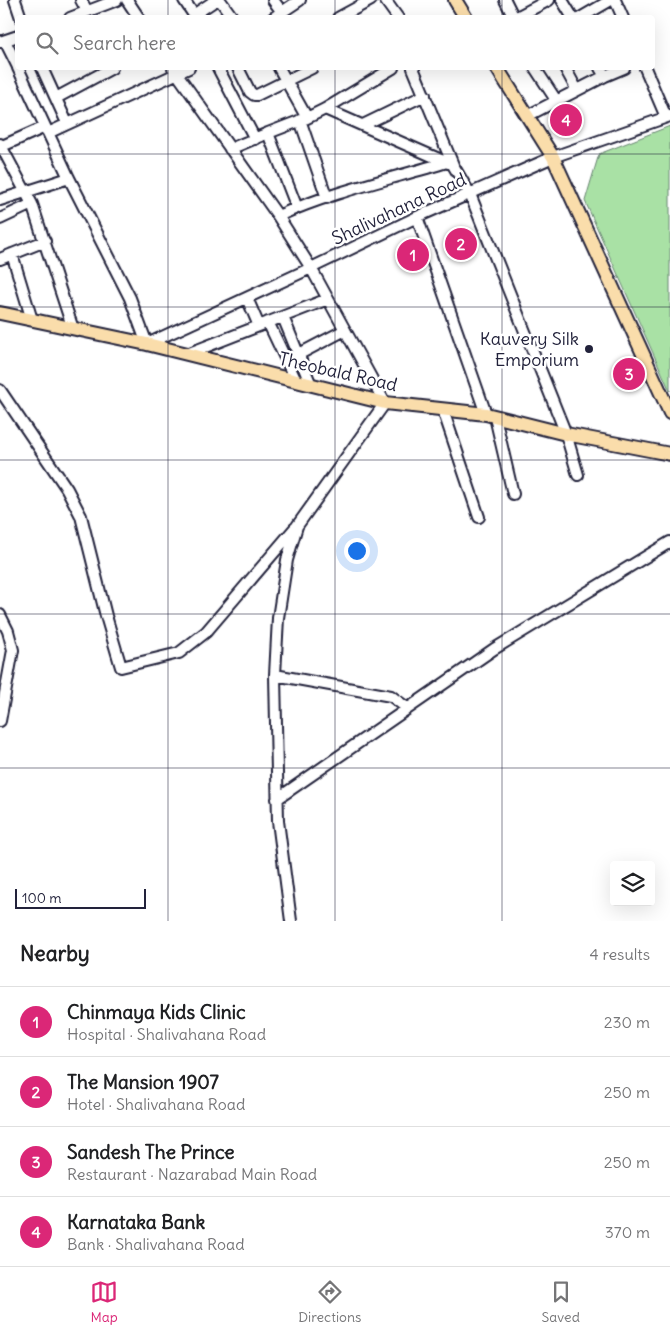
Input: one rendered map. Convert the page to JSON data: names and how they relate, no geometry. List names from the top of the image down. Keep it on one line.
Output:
{"streets":{"main road":["Theobald Road"],"street":["Shalivahana Road"]},"crossings":[["Shalivahana Road","Theobald Road"]],"places":["Kauvery Silk Emporium"],"scale_bar":"100 m","page":{"search":"Search here","pins":["4","2","1","3"],"scale":"100 m","heading":["Nearby","4 results"],"list":[{"mark":"1","name":"Chinmaya Kids Clinic","note":"Hospital · Shalivahana Road","value":"230 m"},{"mark":"2","name":"The Mansion 1907","note":"Hotel · Shalivahana Road","value":"250 m"},{"mark":"3","name":"Sandesh The Prince","note":"Restaurant · Nazarabad Main Road","value":"250 m"},{"mark":"4","name":"Karnataka Bank","note":"Bank · Shalivahana Road","value":"370 m"}],"nav":["Map","Directions","Saved"]}}
